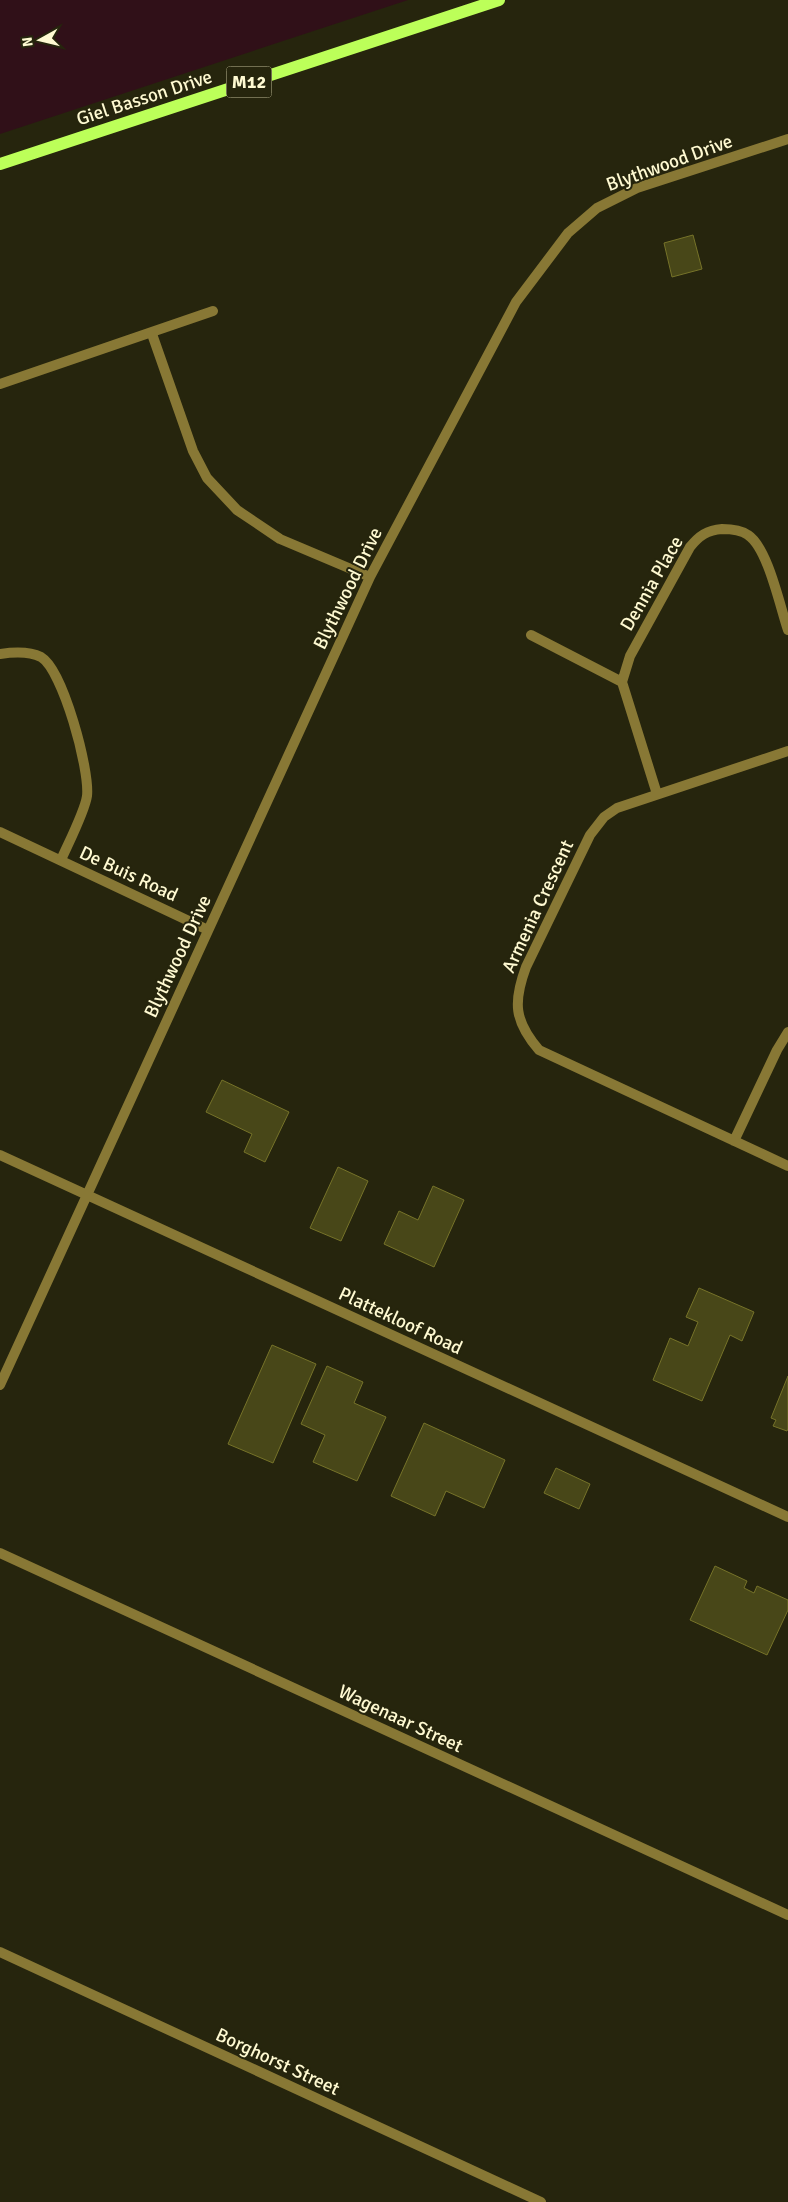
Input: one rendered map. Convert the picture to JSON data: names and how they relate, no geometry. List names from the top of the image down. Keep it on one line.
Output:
{"streets":{"main road":["M12","Giel Basson Drive"],"street":["Blythwood Drive","Dennia Place","De Buis Road","Armenia Crescent","Plattekloof Road","Wagenaar Street","Borghorst Street"]},"crossings":[["Blythwood Drive","De Buis Road"],["Blythwood Drive","Plattekloof Road"]],"north":"left"}
